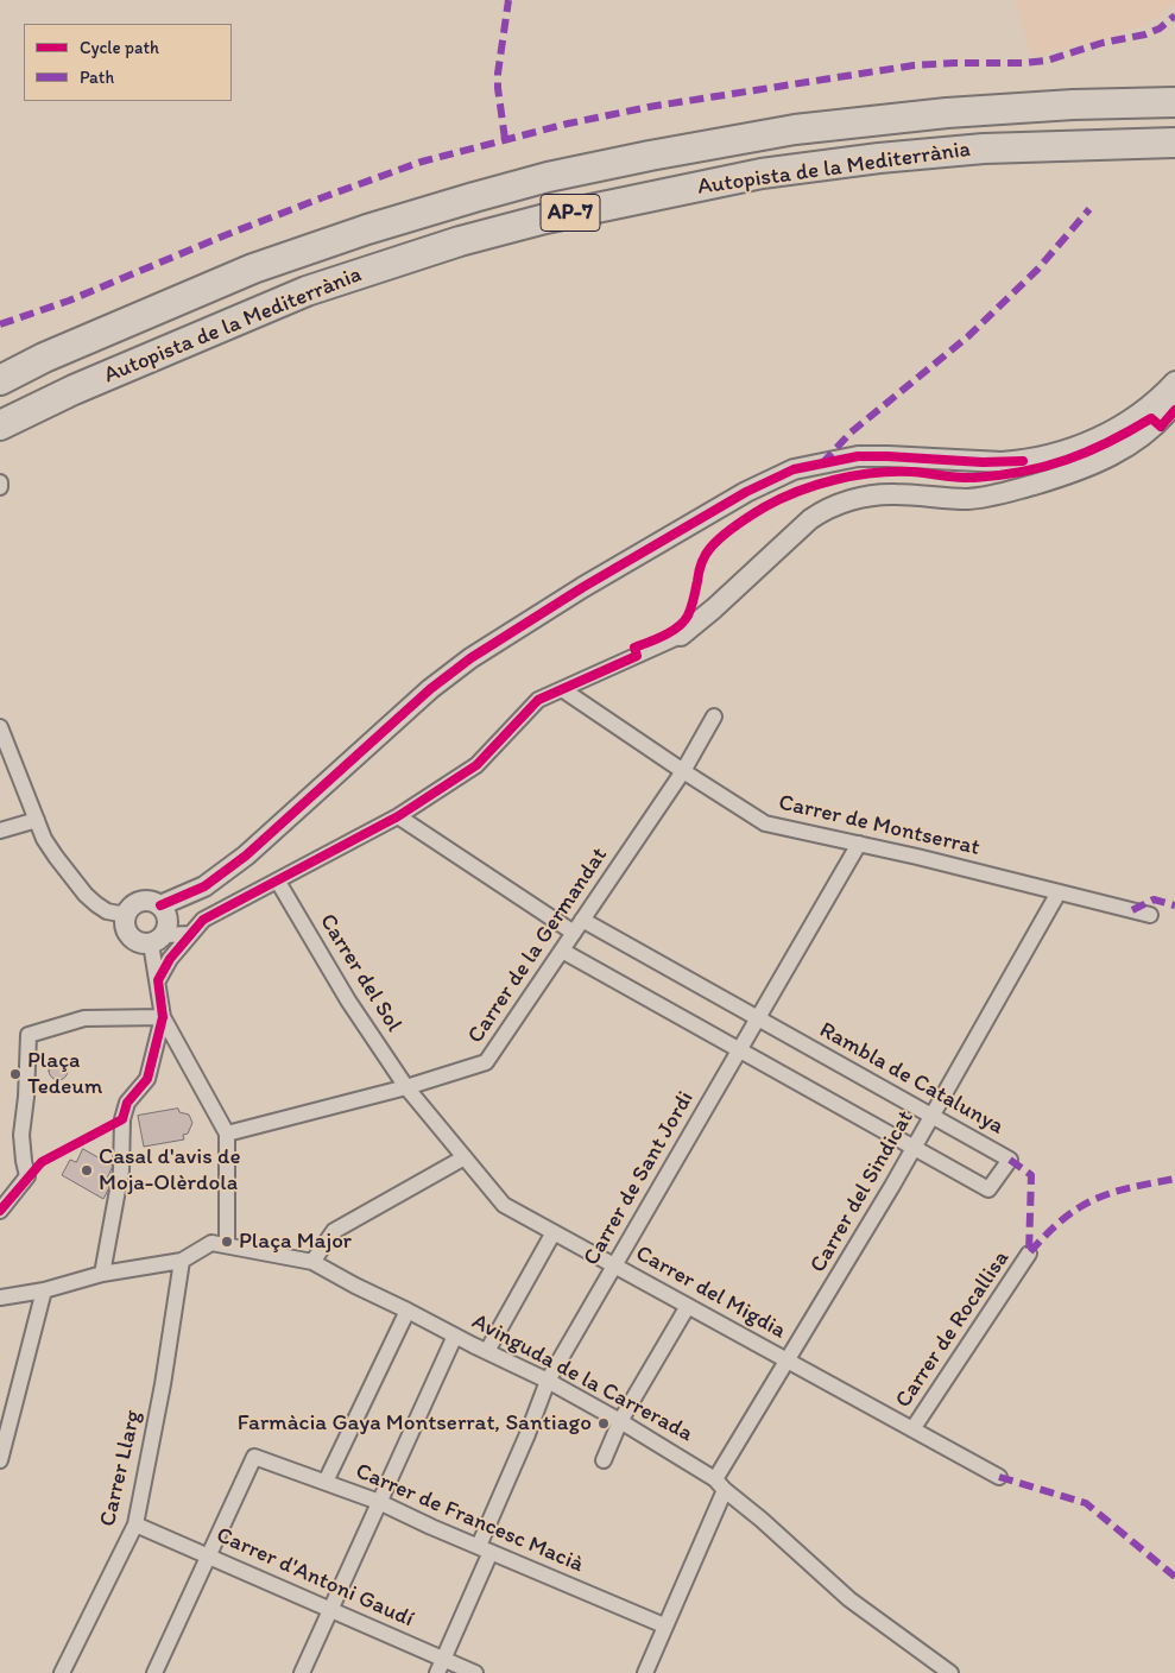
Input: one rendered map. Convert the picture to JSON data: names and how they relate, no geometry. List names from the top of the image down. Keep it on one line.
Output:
{"streets":{"highway":["Autopista de la Mediterrània","AP-7"],"street":["Carrer de Montserrat","Carrer de la Germandat","Carrer del Sol","Rambla de Catalunya","Carrer de Sant Jordi","Carrer del Sindicat","Carrer del Migdia","Carrer de Rocallisa","Avinguda de la Carrerada","Carrer Llarg","Carrer de Francesc Macià","Carrer d'Antoni Gaudí"]},"crossings":[["Carrer de Montserrat","Carrer de la Germandat"],["Carrer de Montserrat","Carrer de Sant Jordi"],["Carrer de Montserrat","Carrer del Sindicat"],["Carrer de la Germandat","Carrer del Sol"],["Carrer de la Germandat","Rambla de Catalunya"],["Carrer de la Germandat","Carrer del Migdia"],["Carrer del Sol","Carrer del Migdia"],["Rambla de Catalunya","Carrer de Sant Jordi"],["Rambla de Catalunya","Carrer del Sindicat"],["Carrer de Sant Jordi","Carrer del Migdia"],["Carrer de Sant Jordi","Avinguda de la Carrerada"],["Carrer de Sant Jordi","Carrer de Francesc Macià"],["Carrer de Sant Jordi","Carrer d'Antoni Gaudí"],["Carrer del Sindicat","Carrer del Migdia"],["Carrer del Sindicat","Avinguda de la Carrerada"],["Carrer del Sindicat","Carrer de Francesc Macià"],["Carrer del Migdia","Carrer de Rocallisa"],["Carrer Llarg","Carrer d'Antoni Gaudí"],["Carrer de Francesc Macià","Carrer d'Antoni Gaudí"]],"places":["Plaça Tedeum","Casal d'avis de Moja-Olèrdola","Plaça Major","Farmàcia Gaya Montserrat, Santiago"],"legend":["Cycle path","Path"]}
